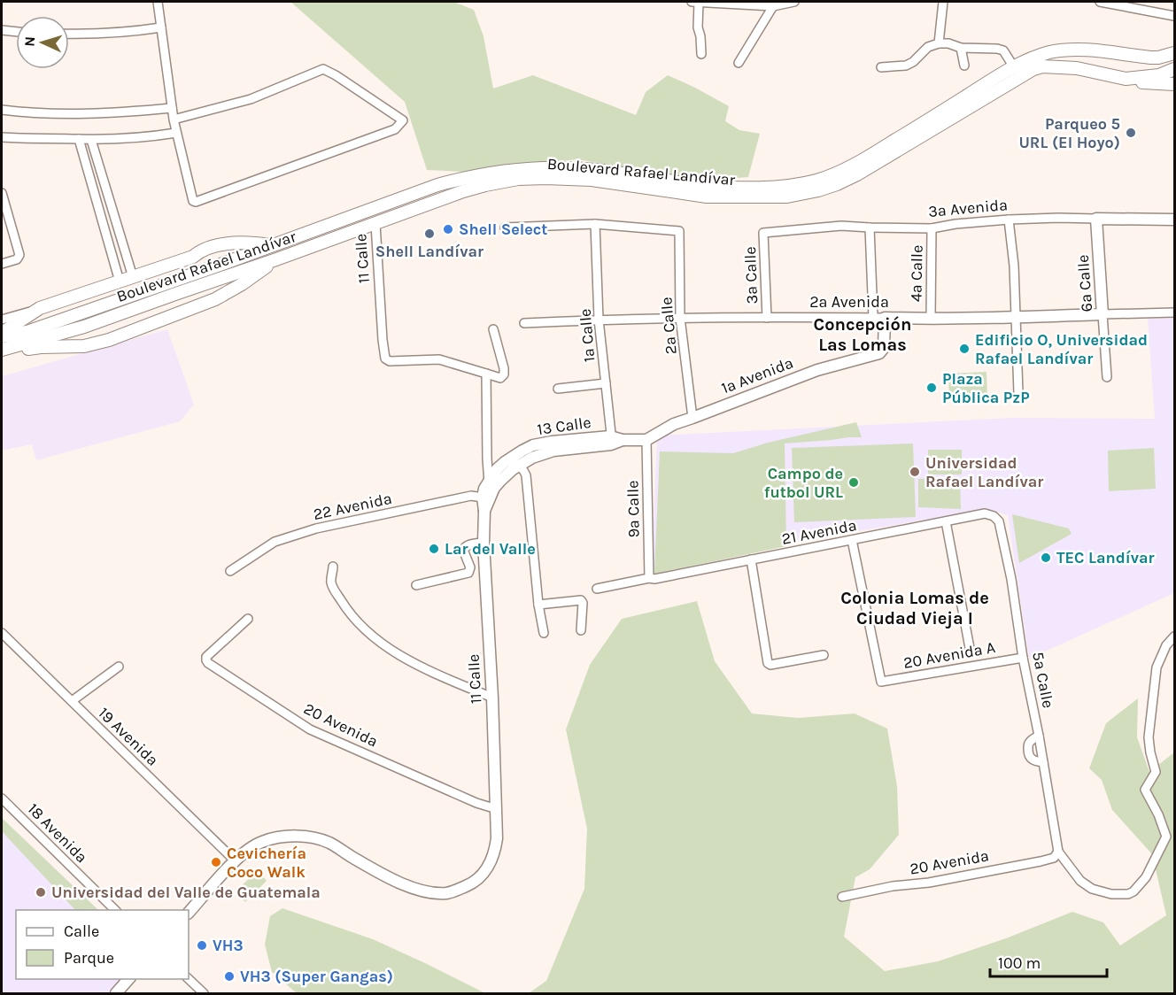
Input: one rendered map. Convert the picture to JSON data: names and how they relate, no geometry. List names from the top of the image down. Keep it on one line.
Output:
{"streets":{"main road":["Boulevard Rafael Landívar"],"street":["3a Avenida","11 Calle","4a Calle","3a Calle","6a Calle","2a Avenida","2a Calle","1a Calle","1a Avenida","13 Calle","22 Avenida","9a Calle","21 Avenida","20 Avenida A","5a Calle","20 Avenida","19 Avenida","18 Avenida"]},"crossings":[["Boulevard Rafael Landívar","11 Calle"],["3a Avenida","4a Calle"],["3a Avenida","3a Calle"],["3a Avenida","6a Calle"],["11 Calle","13 Calle"],["11 Calle","22 Avenida"],["11 Calle","20 Avenida"],["11 Calle","19 Avenida"],["4a Calle","2a Avenida"],["3a Calle","2a Avenida"],["6a Calle","2a Avenida"],["2a Avenida","2a Calle"],["2a Avenida","1a Calle"],["2a Avenida","1a Avenida"],["2a Calle","1a Calle"],["2a Calle","1a Avenida"],["1a Calle","13 Calle"],["1a Avenida","13 Calle"],["1a Avenida","9a Calle"],["13 Calle","22 Avenida"],["13 Calle","9a Calle"],["9a Calle","21 Avenida"],["21 Avenida","20 Avenida A"],["21 Avenida","5a Calle"],["20 Avenida A","5a Calle"],["5a Calle","20 Avenida"]],"districts":["Concepción Las Lomas","Colonia Lomas de Ciudad Vieja I"],"places":["Parqueo 5 URL (El Hoyo)","Shell Select","Shell Landívar","Edificio O, Universidad Rafael Landívar","Plaza Pública PzP","Universidad Rafael Landívar","Campo de futbol URL","Lar del Valle","TEC Landívar","Cevichería Coco Walk","Universidad del Valle de Guatemala","VH3","VH3 (Super Gangas)"],"legend":["Calle","Parque"],"scale_bar":"100 m","north":"left"}
